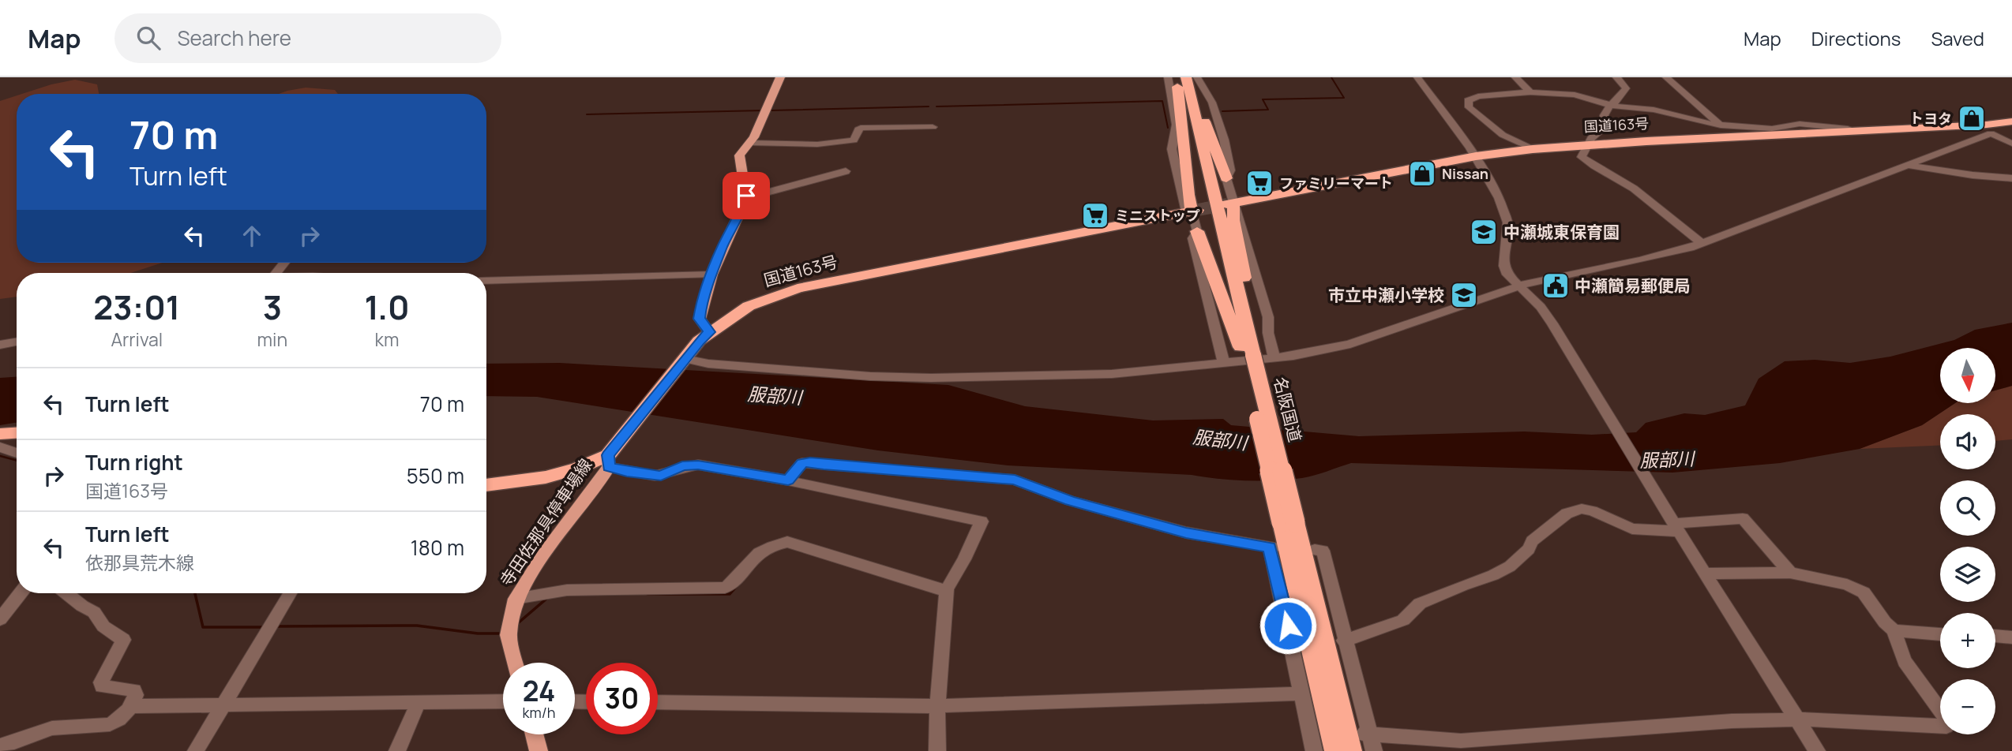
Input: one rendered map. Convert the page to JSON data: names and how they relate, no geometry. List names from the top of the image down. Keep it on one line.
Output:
{"streets":{"highway":["国道163号","名阪国道"],"main road":["寺田佐那具停車場線"]},"crossings":[["国道163号","寺田佐那具停車場線"]],"water":["服部川"],"places":{"shop":["トヨタ","Nissan"],"supermarket":["ファミリーマート","ミニストップ"],"school or university":["中瀬城東保育園","市立中瀬小学校"],"public building":["中瀬簡易郵便局"]},"north":"bottom","page":{"header":"Map","search":"Search here","nav":["Map","Directions","Saved"],"turn":["70 m","Turn left"],"eta":["23:01","Arrival","3","min","1.0","km"],"map_buttons":["+","−"],"list":[{"name":"Turn left","value":"70 m"},{"name":"Turn right","note":"国道163号","value":"550 m"},{"name":"Turn left","note":"依那具荒木線","value":"180 m"}],"speed":"24 km/h","limit":"30"}}
